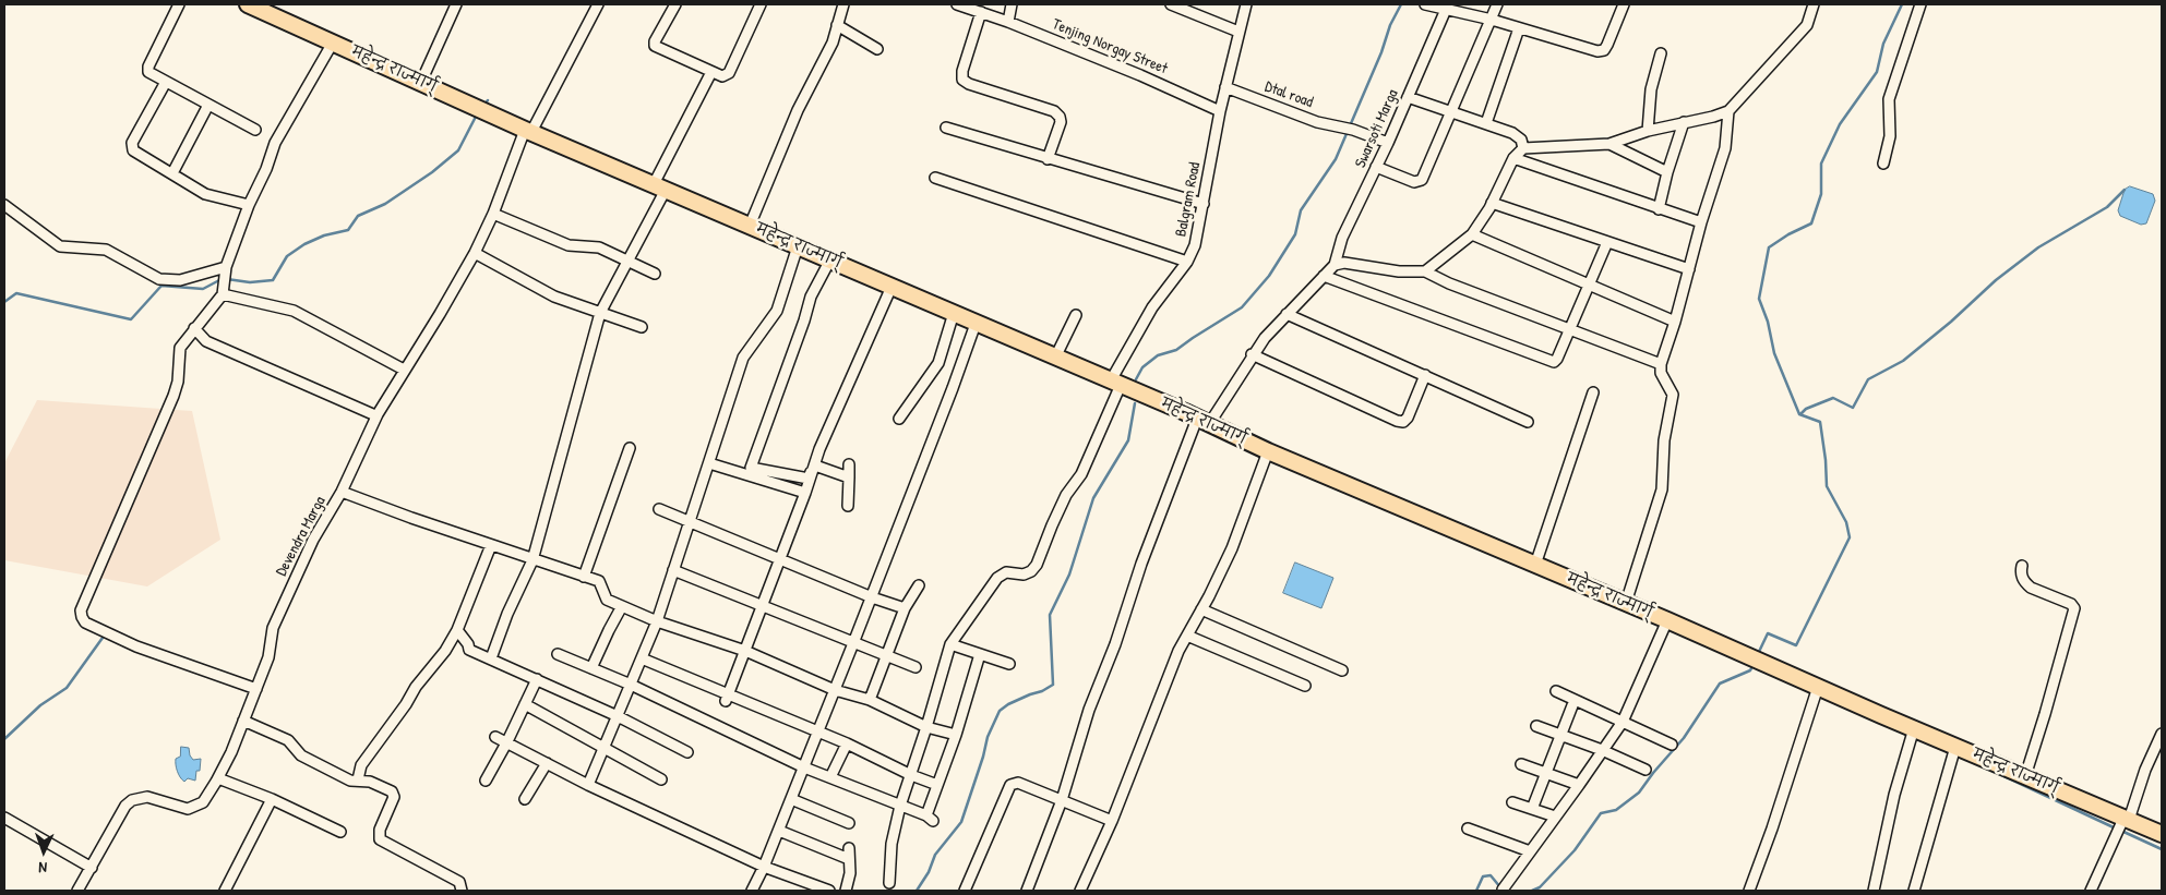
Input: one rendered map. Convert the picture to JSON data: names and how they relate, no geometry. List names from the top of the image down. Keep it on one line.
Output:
{"streets":{"highway":["महेन्द्र राज्मार्ग्"],"street":["Tenjing Norgay Street","Dtal road","Swarsoti Marga","Balgram Road","Devendra Marga"]},"crossings":[["Tenjing Norgay Street","Balgram Road"],["महेन्द्र राज्मार्ग्","Balgram Road"],["महेन्द्र राज्मार्ग्","Devendra Marga"],["Dtal road","Swarsoti Marga"],["Dtal road","Balgram Road"]],"north":"bottom"}
